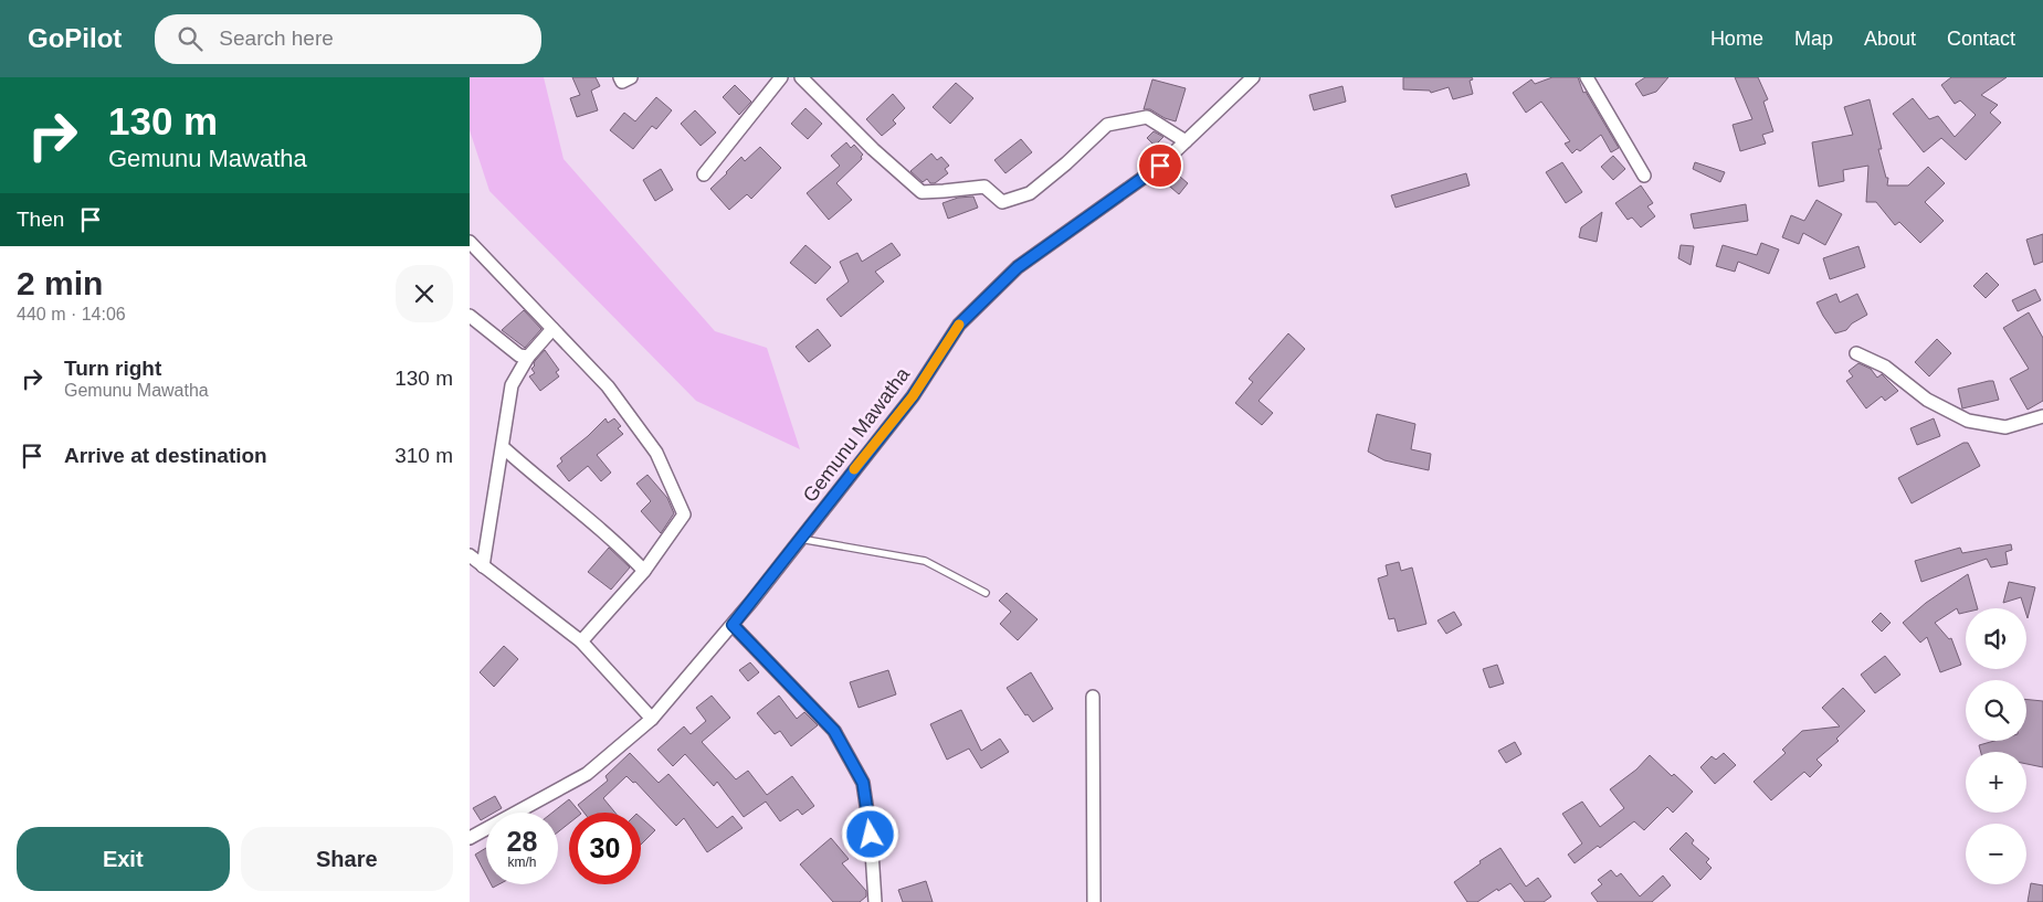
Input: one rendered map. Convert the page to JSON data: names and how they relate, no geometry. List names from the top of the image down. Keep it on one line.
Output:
{"streets":{"street":["Gemunu Mawatha"]},"page":{"header":"GoPilot","search":"Search here","nav":["Home","Map","About","Contact"],"turn":["130 m","Gemunu Mawatha"],"then":"Then","heading":["2 min","440 m · 14:06"],"list":[{"name":"Turn right","note":"Gemunu Mawatha","value":"130 m"},{"name":"Arrive at destination","value":"310 m"}],"map_buttons":["+","−"],"speed":"28 km/h","limit":"30","buttons":["Exit","Share"]}}
